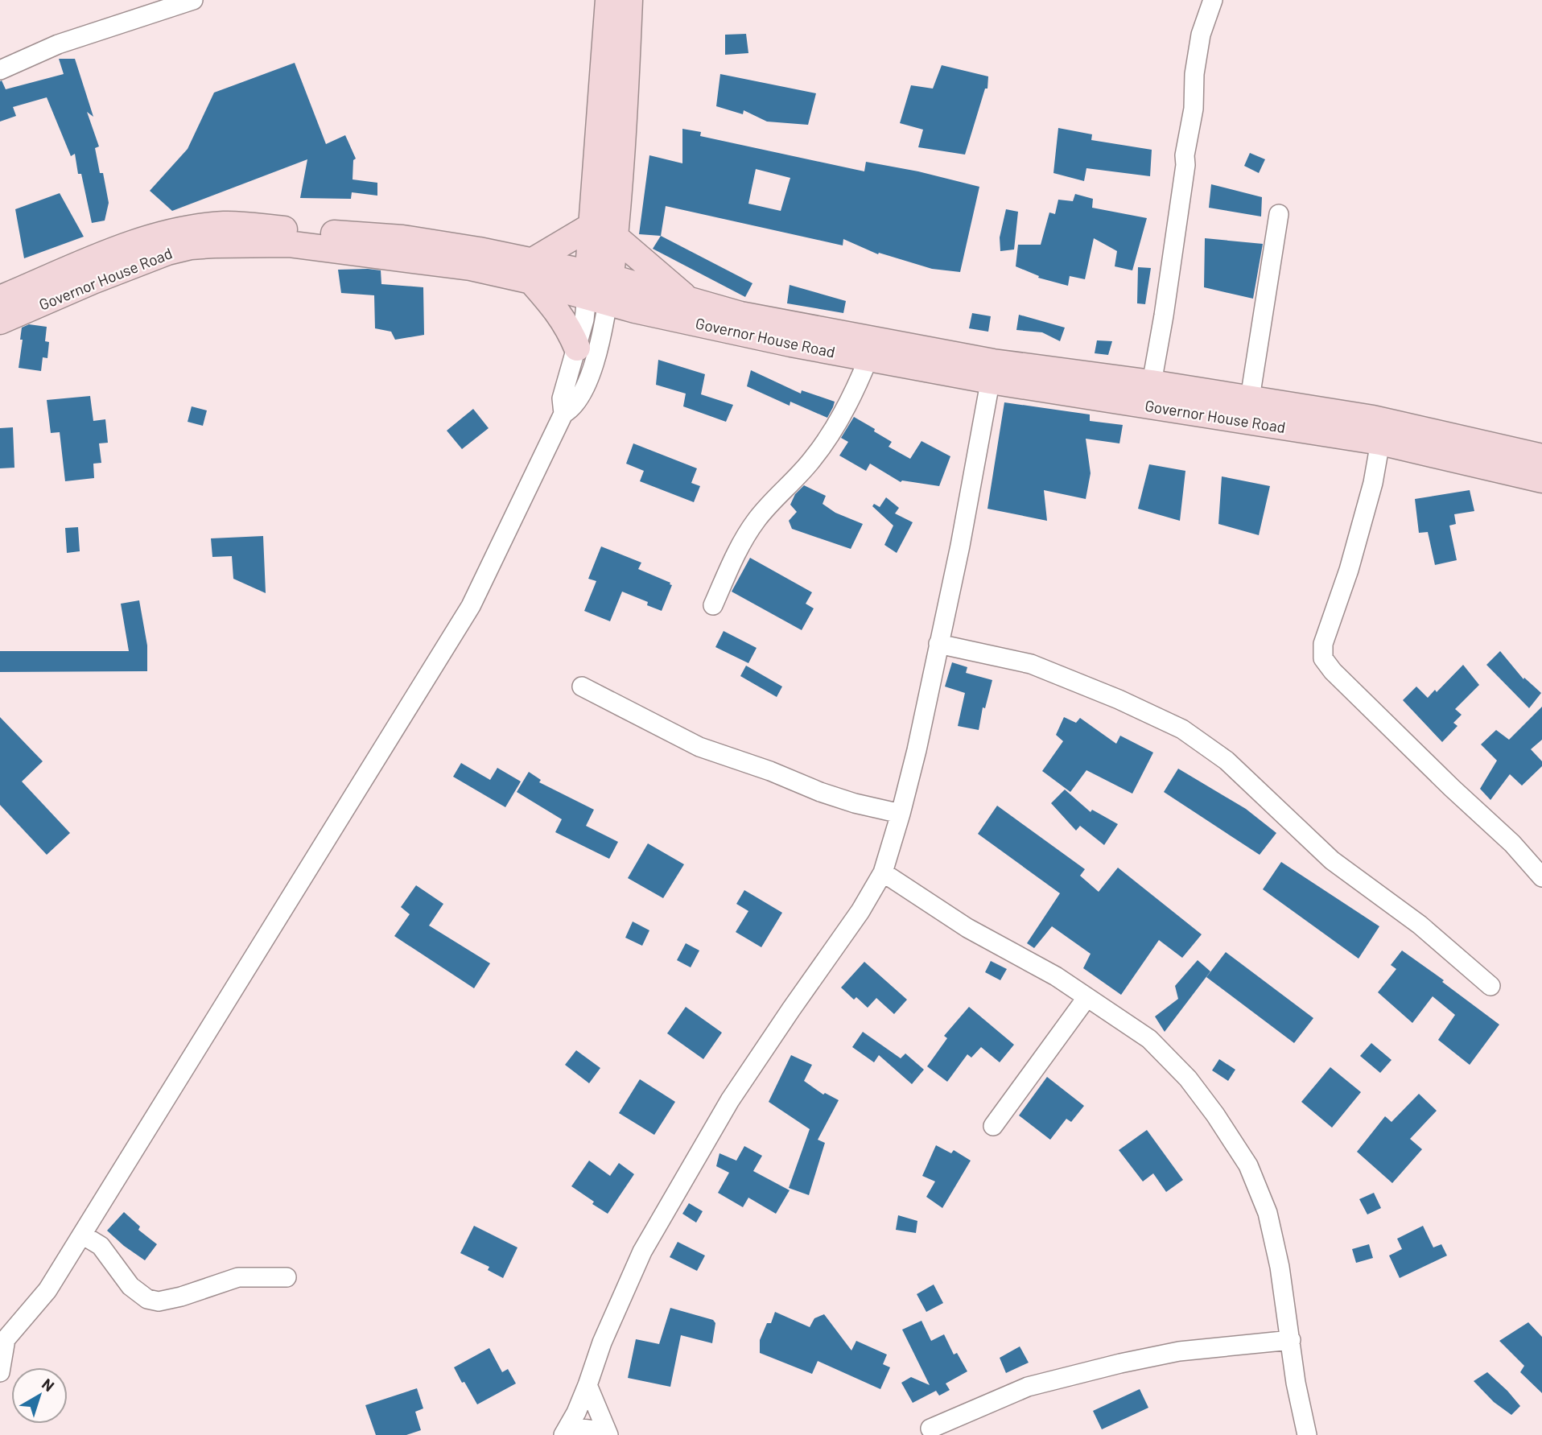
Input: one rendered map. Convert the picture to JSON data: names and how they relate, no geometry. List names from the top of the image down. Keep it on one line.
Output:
{"streets":{"main road":["Governor House Road"]},"north":"top right"}
